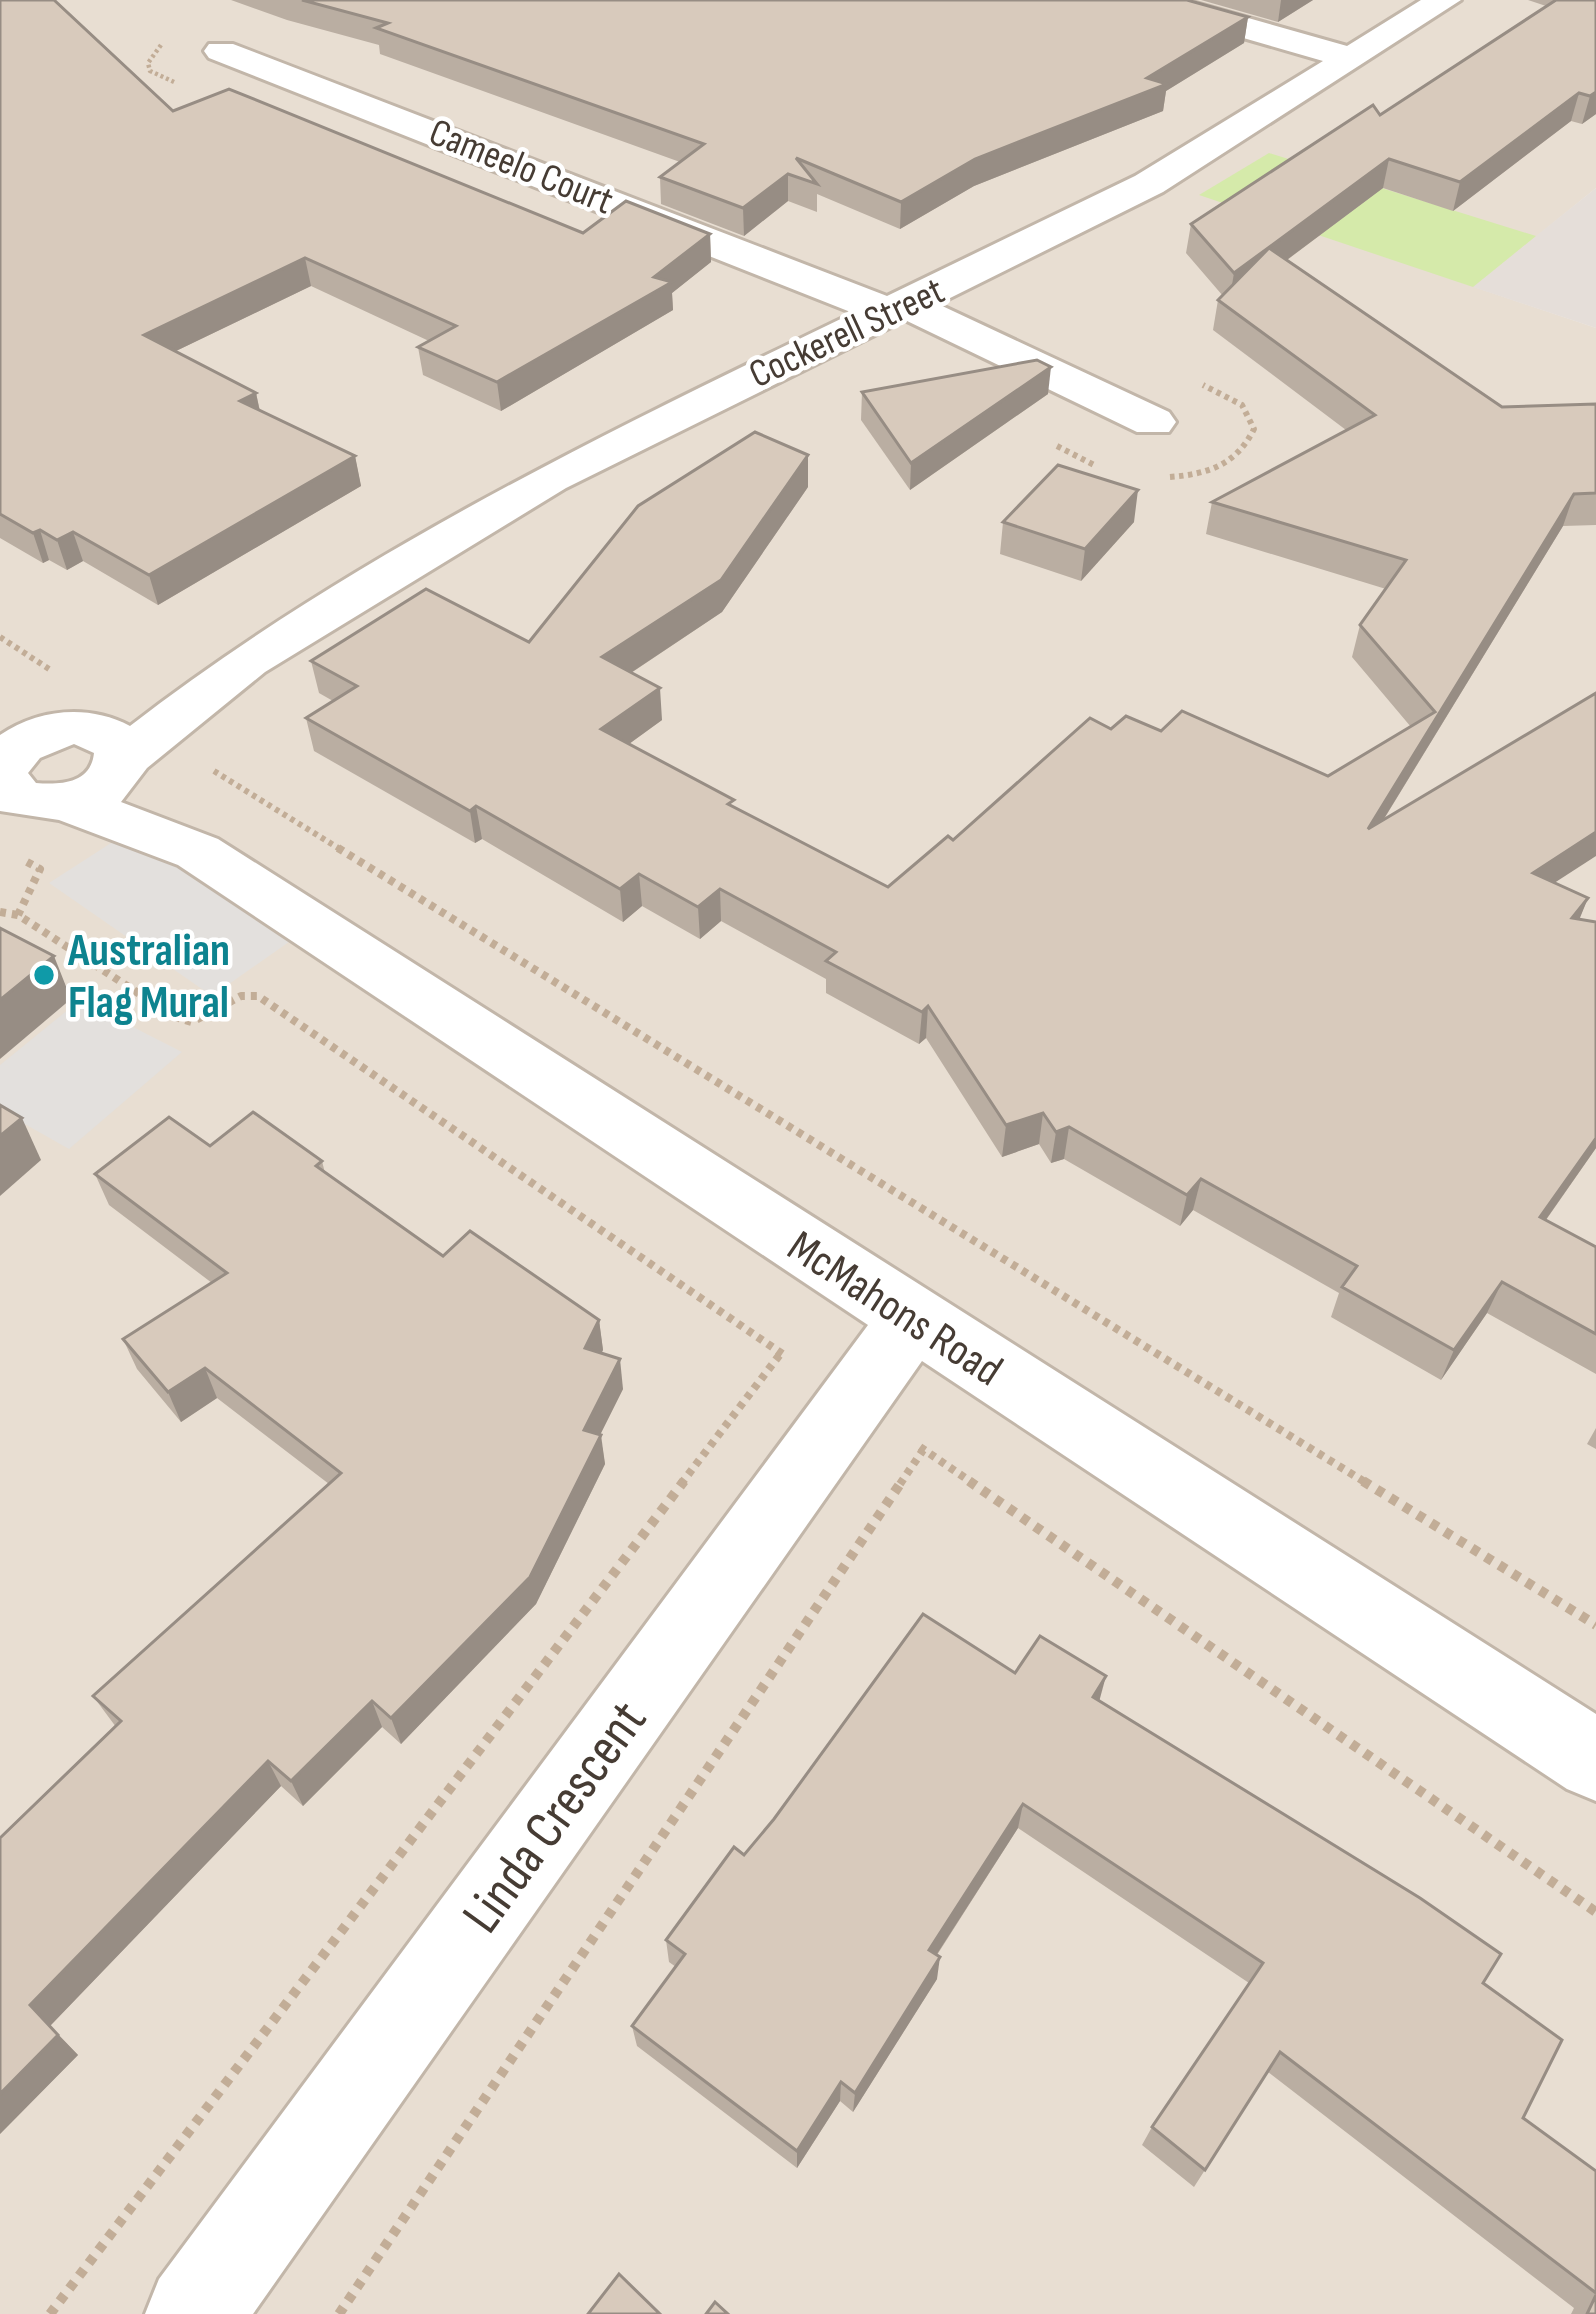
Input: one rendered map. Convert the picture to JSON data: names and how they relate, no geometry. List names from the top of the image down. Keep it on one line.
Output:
{"streets":{"street":["Cameelo Court","Cockerell Street","McMahons Road","Linda Crescent"]},"crossings":[["Cameelo Court","Cockerell Street"],["Cockerell Street","McMahons Road"],["McMahons Road","Linda Crescent"]],"places":["Australian Flag Mural"]}
